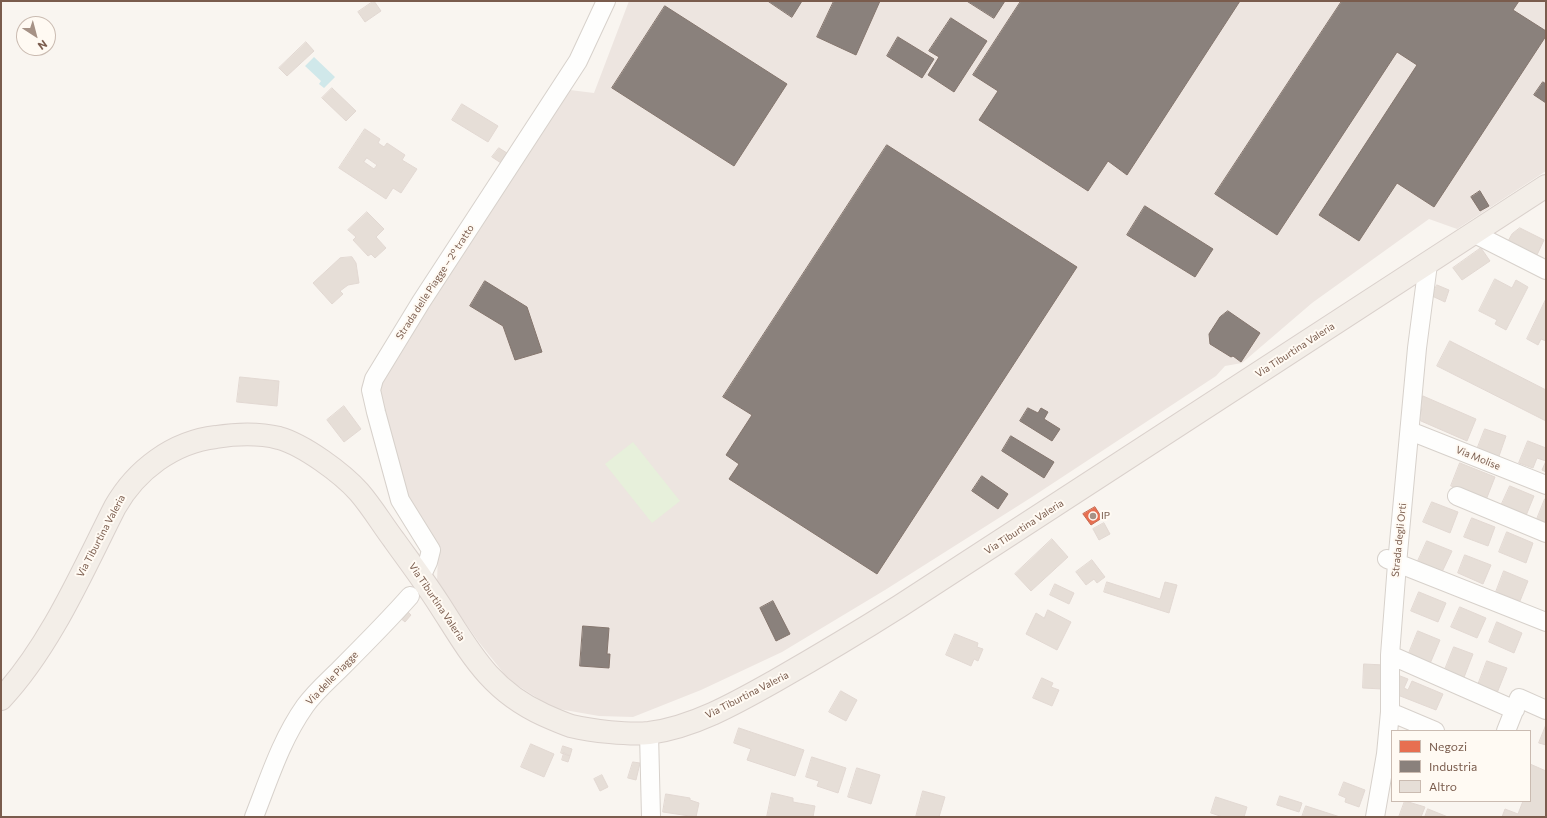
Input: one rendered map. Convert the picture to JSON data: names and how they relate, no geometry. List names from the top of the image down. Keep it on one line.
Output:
{"streets":{"main road":["Via Tiburtina Valeria"],"street":["Strada delle Piagge – 2º tratto","Via Molise","Strada degli Orti","Via delle Piagge"]},"crossings":[["Strada delle Piagge – 2º tratto","Via Tiburtina Valeria"],["Via Tiburtina Valeria","Strada degli Orti"],["Via Molise","Strada degli Orti"]],"places":["IP"],"legend":["Negozi","Industria","Altro"],"north":"bottom right"}
